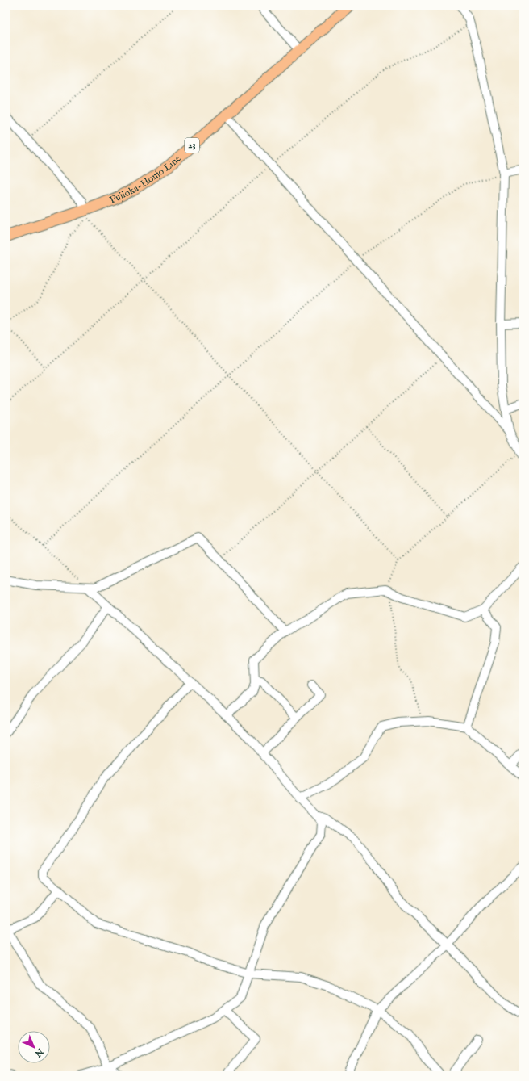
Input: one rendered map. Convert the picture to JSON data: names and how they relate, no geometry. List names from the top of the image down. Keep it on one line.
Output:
{"streets":{"main road":["23","Fujioka-Honjo Line"]},"north":"bottom right"}
